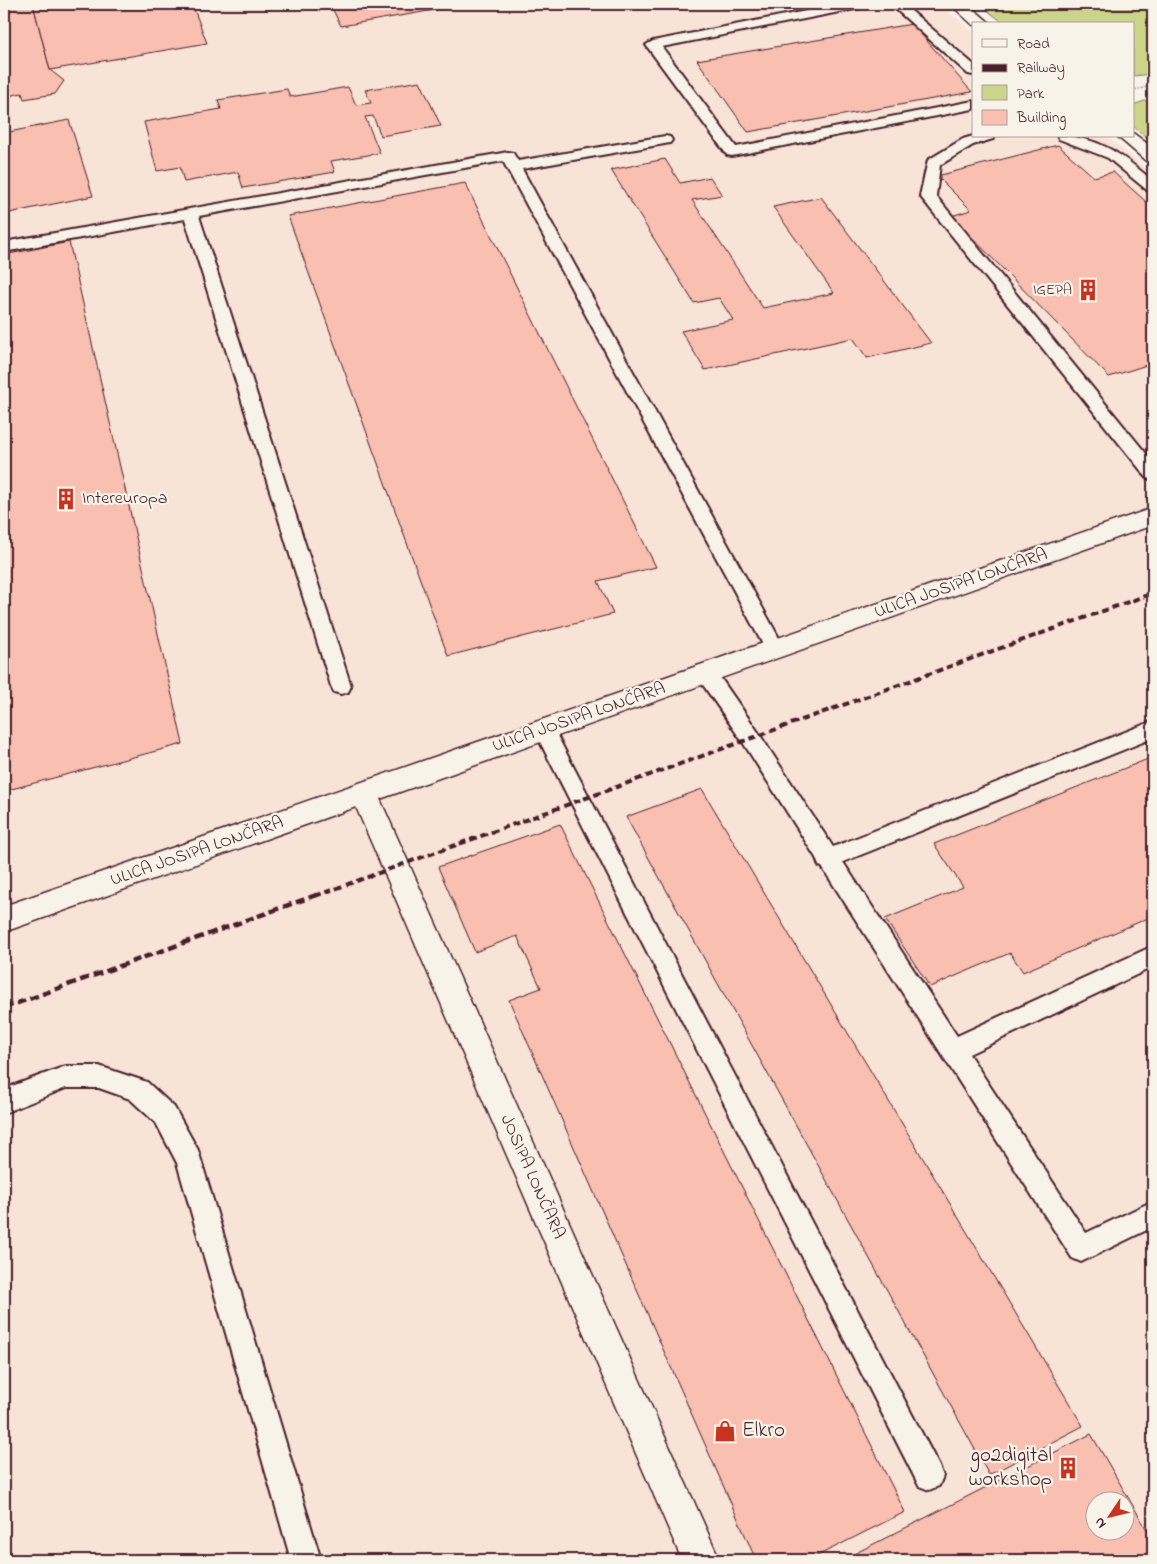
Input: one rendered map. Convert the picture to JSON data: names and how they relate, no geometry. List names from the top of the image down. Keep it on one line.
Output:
{"streets":{"street":["ULICA JOSIPA LONČARA","JOSIPA LONČARA"]},"crossings":[["ULICA JOSIPA LONČARA","JOSIPA LONČARA"]],"places":{"building":["IGEPA","Intereuropa","go2digital workshop"],"shop":["Elkro"]},"legend":["Road","Railway","Park","Building"],"north":"bottom left"}
